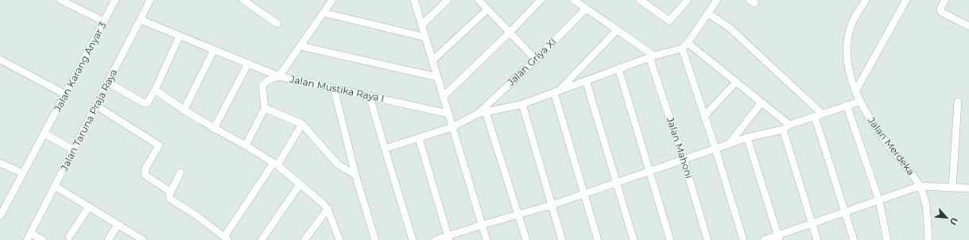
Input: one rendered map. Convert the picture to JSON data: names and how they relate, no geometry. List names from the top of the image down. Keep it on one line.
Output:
{"streets":{"street":["Jalan Griya XI","Jalan Karang Anyar 3","Jalan Mustika Raya I","Jalan Taruna Praja Raya","Jalan Merdeka","Jalan Mahoni"]},"north":"bottom right"}
